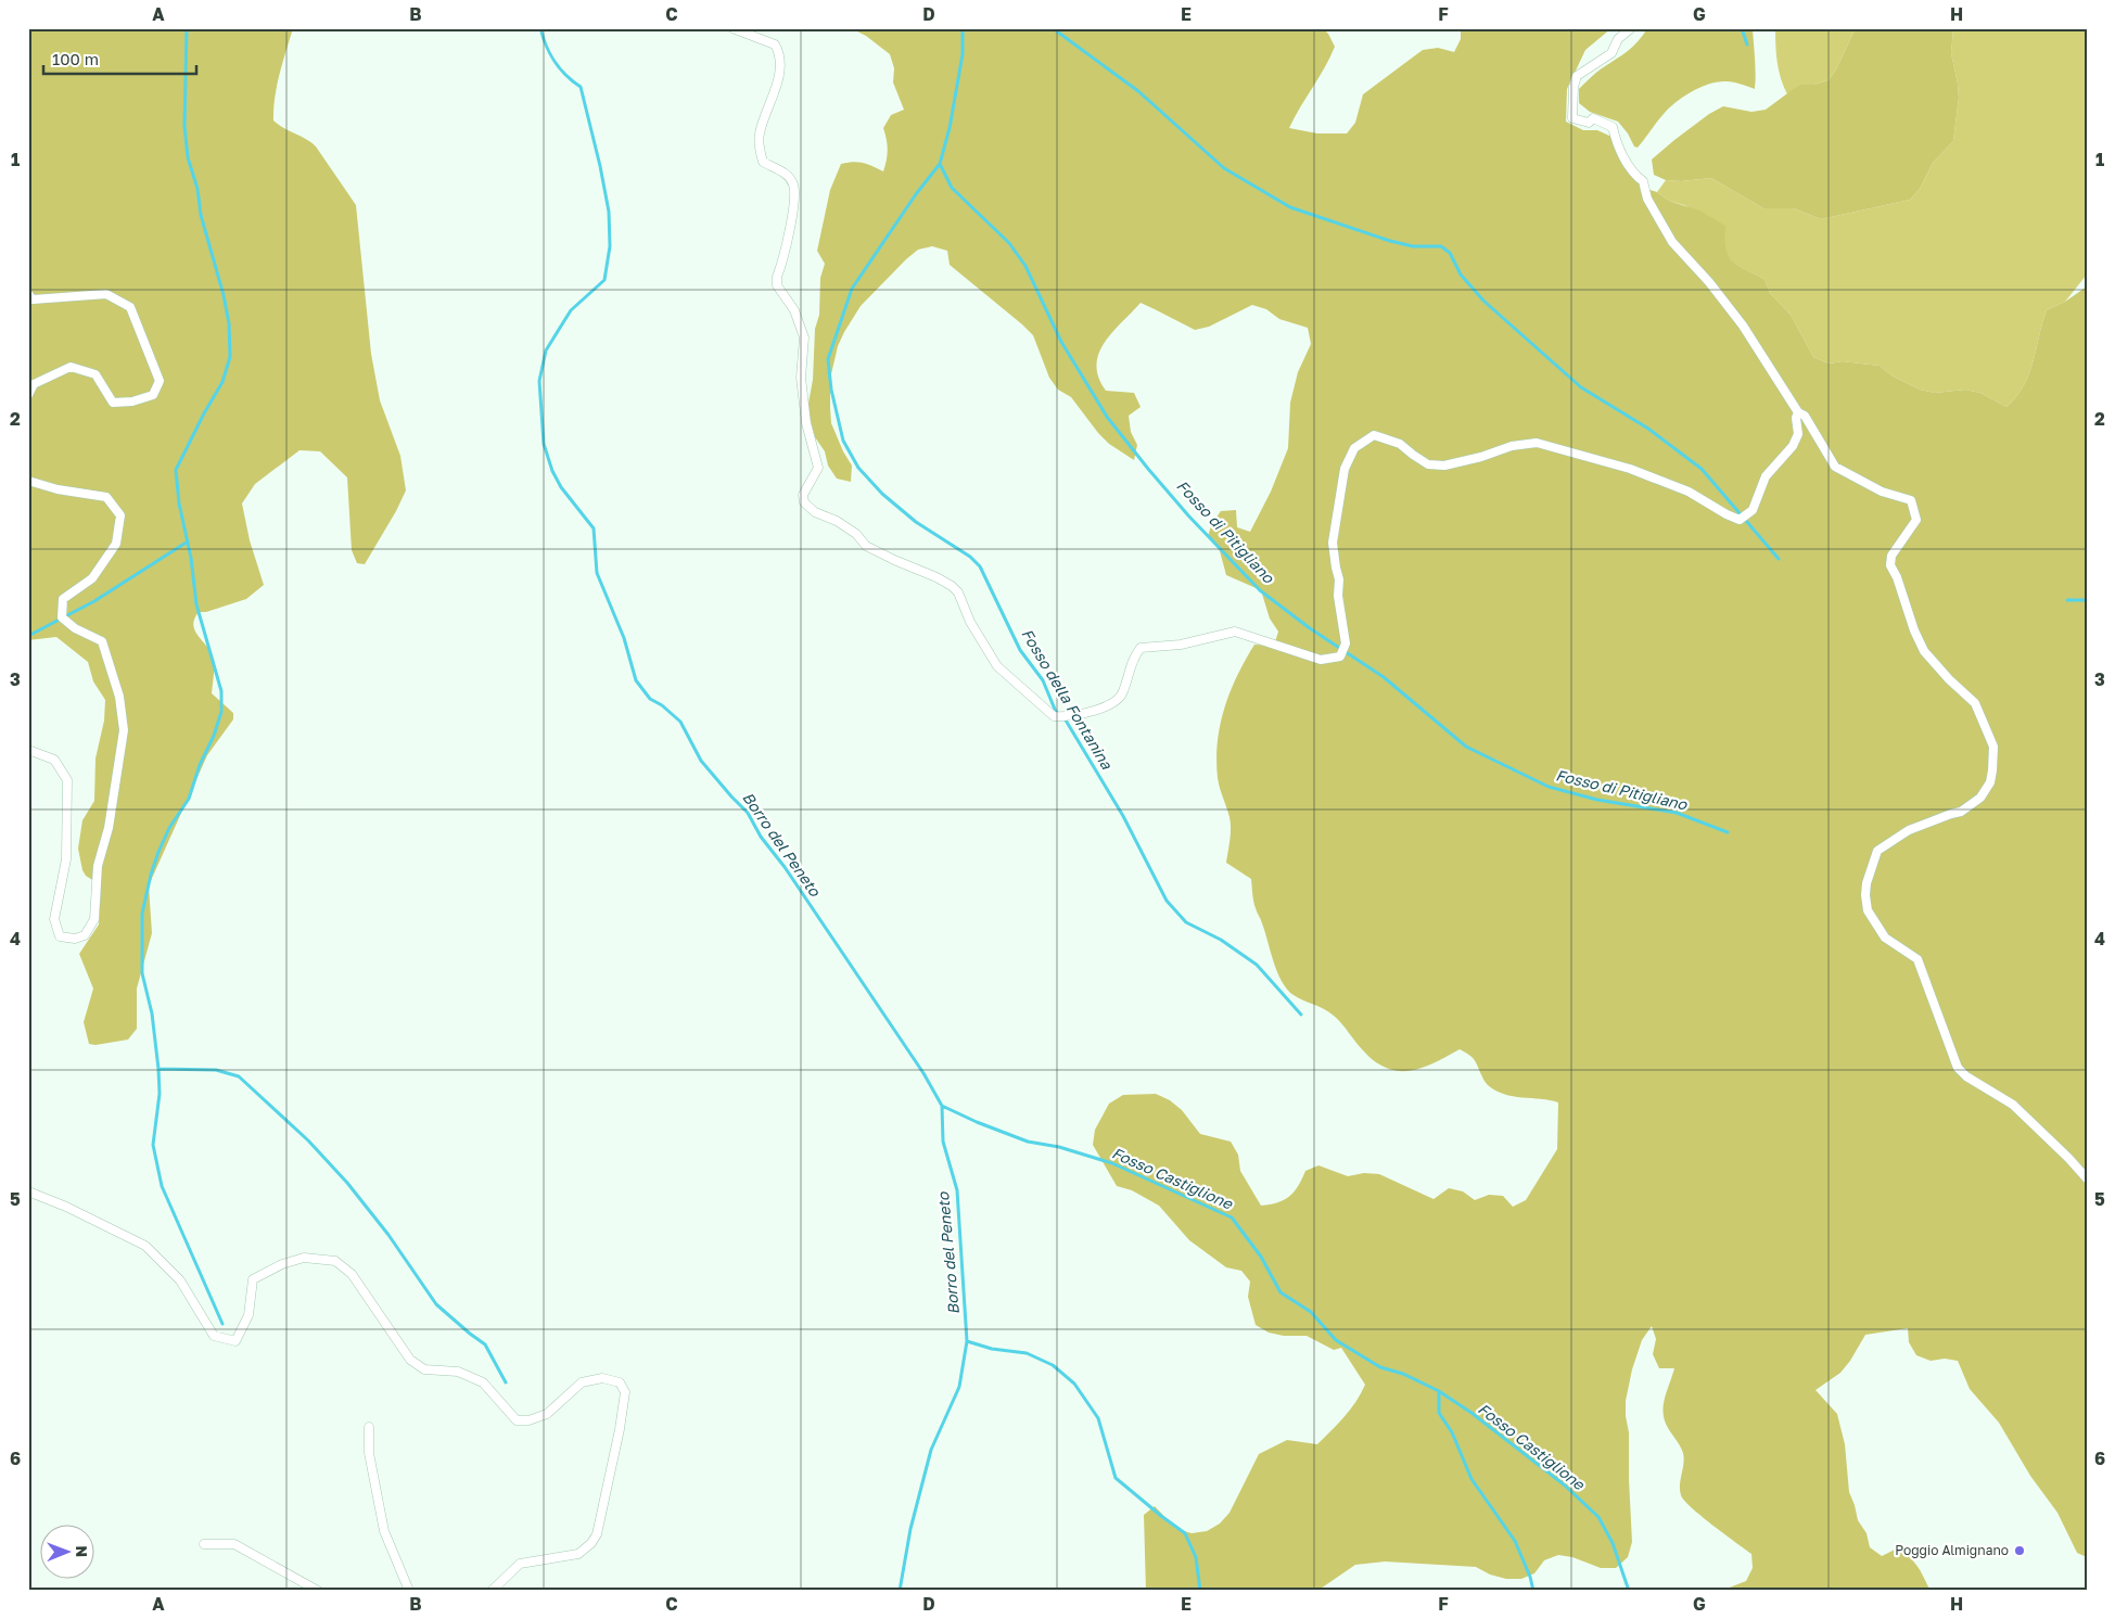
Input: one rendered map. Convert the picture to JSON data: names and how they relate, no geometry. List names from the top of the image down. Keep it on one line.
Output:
{"water":["Fosso di Pitigliano","Fosso della Fontanina","Borro del Peneto","Fosso Castiglione"],"places":["Poggio Almignano"],"scale_bar":"100 m","north":"right","grid":{"columns":["A","B","C","D","E","F","G","H"],"rows":["1","2","3","4","5","6"]}}
